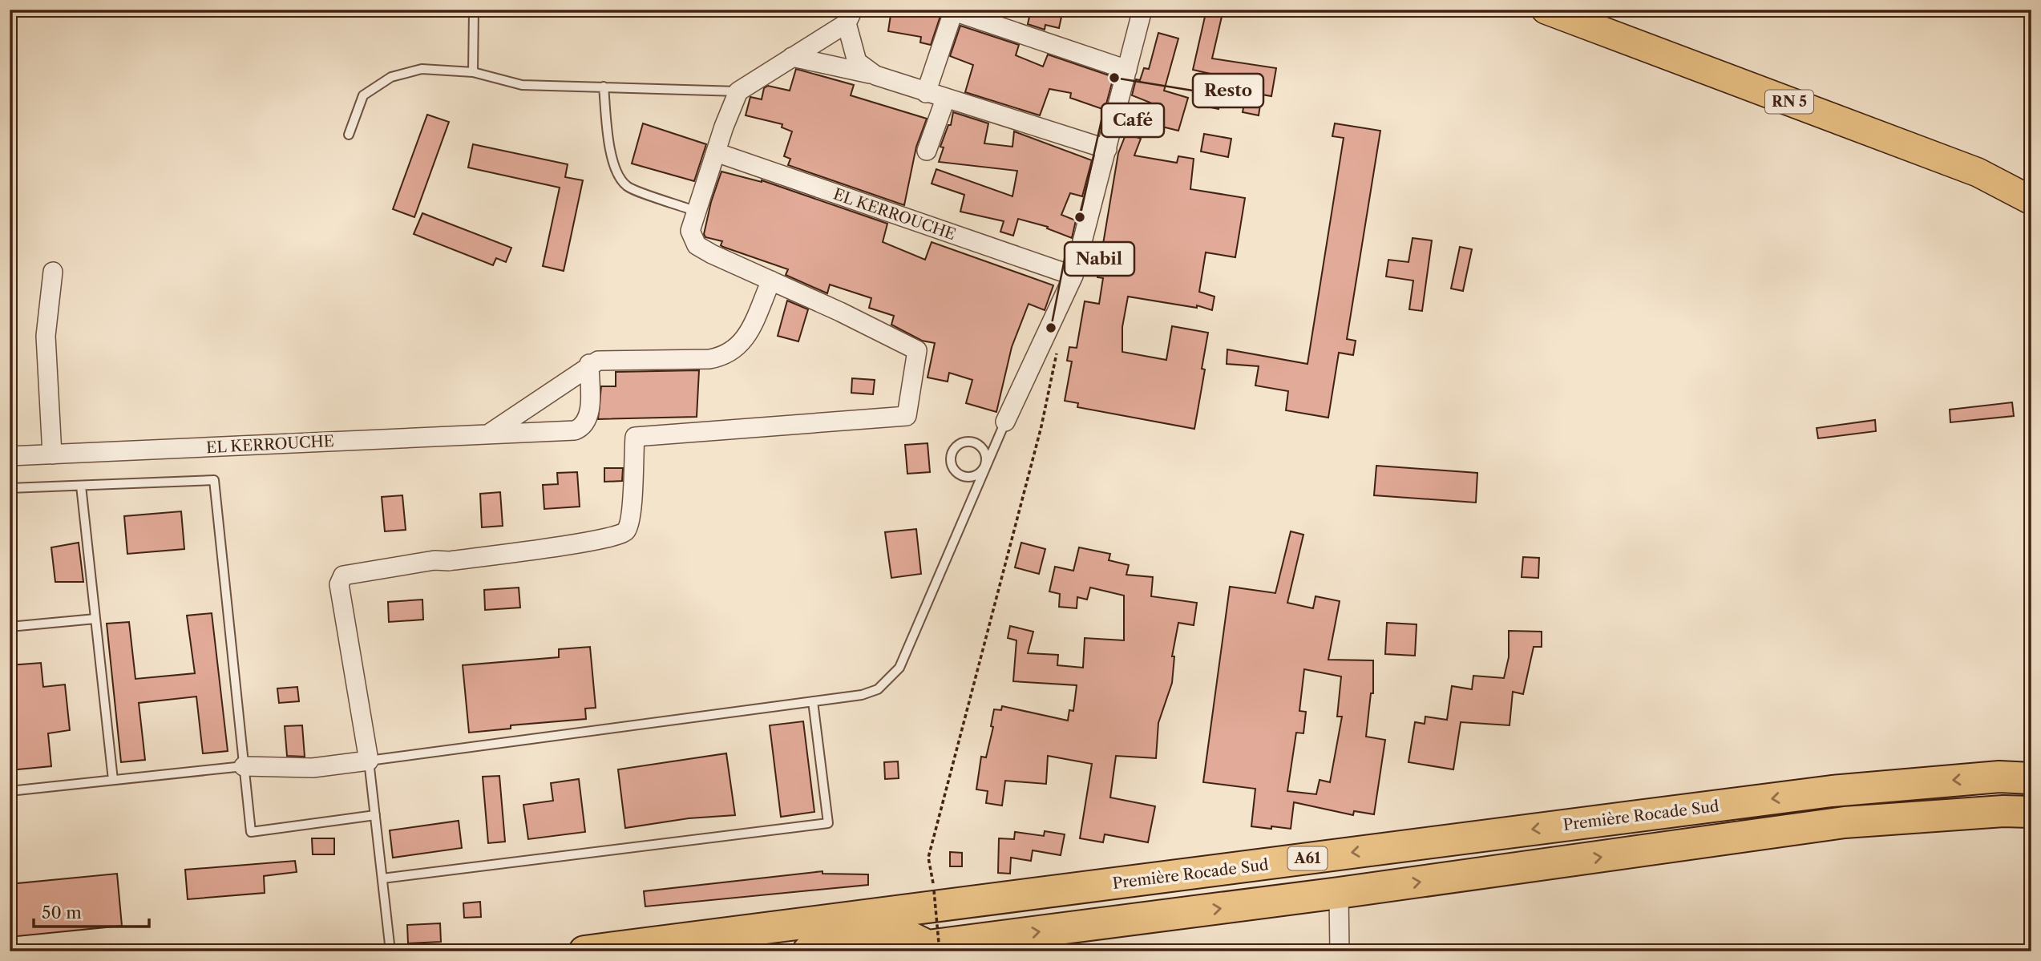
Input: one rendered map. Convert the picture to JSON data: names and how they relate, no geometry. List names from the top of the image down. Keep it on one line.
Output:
{"streets":{"highway":["Première Rocade Sud","A61"],"main road":["RN 5"],"street":["EL KERROUCHE"]},"places":["Resto","Café","Nabil"],"scale_bar":"50 m"}
